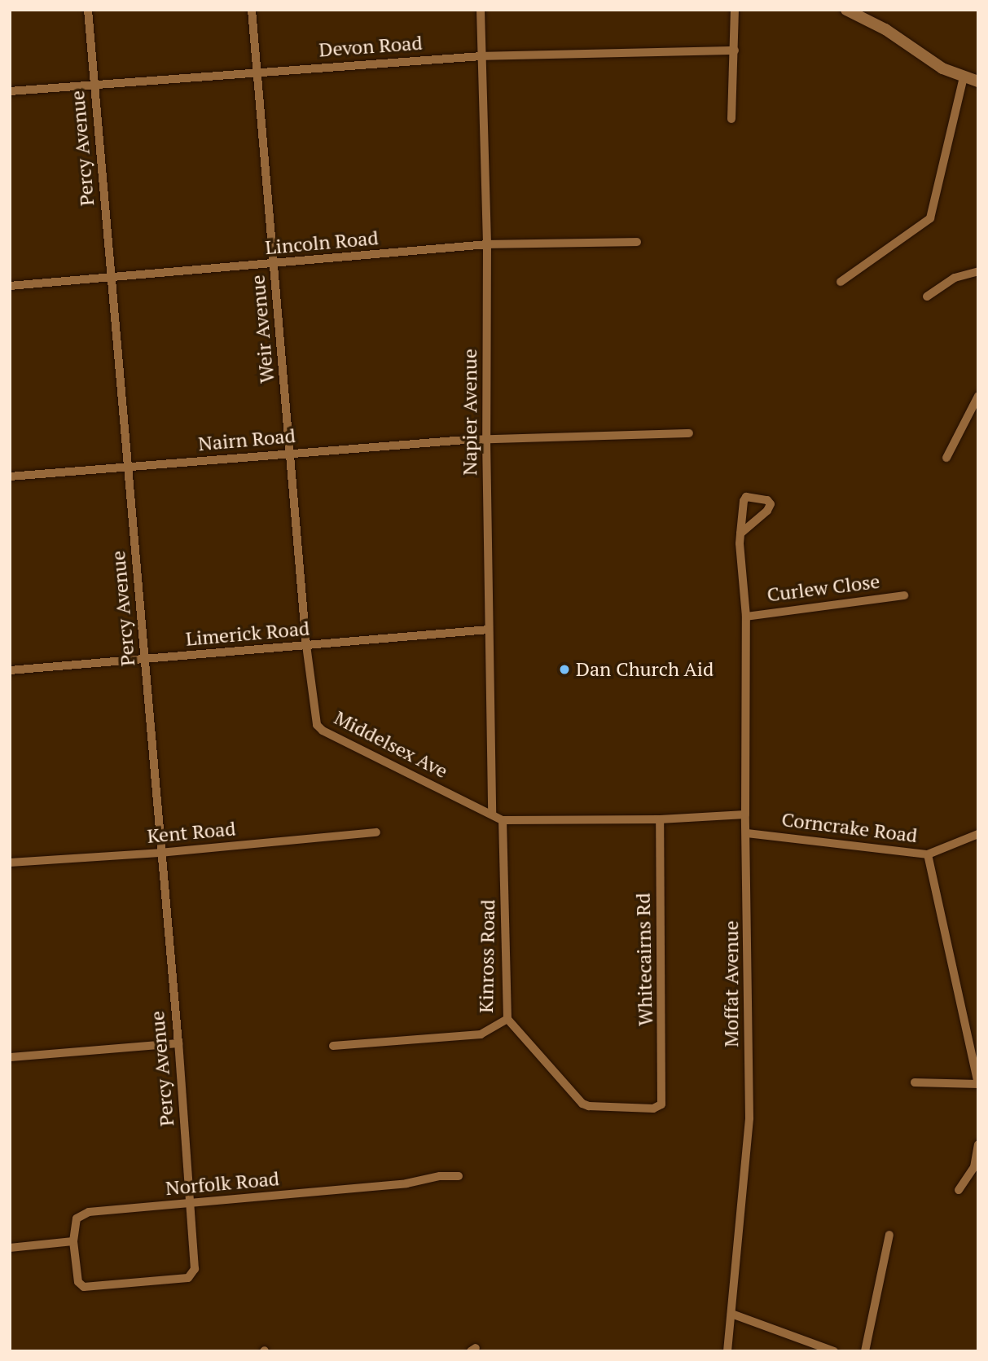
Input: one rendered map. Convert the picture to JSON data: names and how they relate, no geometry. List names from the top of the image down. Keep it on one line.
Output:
{"streets":{"street":["Devon Road","Percy Avenue","Lincoln Road","Weir Avenue","Napier Avenue","Nairn Road","Curlew Close","Limerick Road","Middelsex Ave","Corncrake Road","Kent Road","Kinross Road","Whitecairns Rd","Moffat Avenue","Norfolk Road"]},"crossings":[["Devon Road","Percy Avenue"],["Devon Road","Weir Avenue"],["Devon Road","Napier Avenue"],["Percy Avenue","Lincoln Road"],["Percy Avenue","Nairn Road"],["Percy Avenue","Limerick Road"],["Percy Avenue","Kent Road"],["Percy Avenue","Norfolk Road"],["Lincoln Road","Weir Avenue"],["Lincoln Road","Napier Avenue"],["Weir Avenue","Nairn Road"],["Weir Avenue","Limerick Road"],["Weir Avenue","Middelsex Ave"],["Napier Avenue","Nairn Road"],["Napier Avenue","Limerick Road"],["Napier Avenue","Middelsex Ave"],["Curlew Close","Moffat Avenue"],["Limerick Road","Middelsex Ave"],["Corncrake Road","Moffat Avenue"],["Kinross Road","Whitecairns Rd"]],"places":["Dan Church Aid"]}
